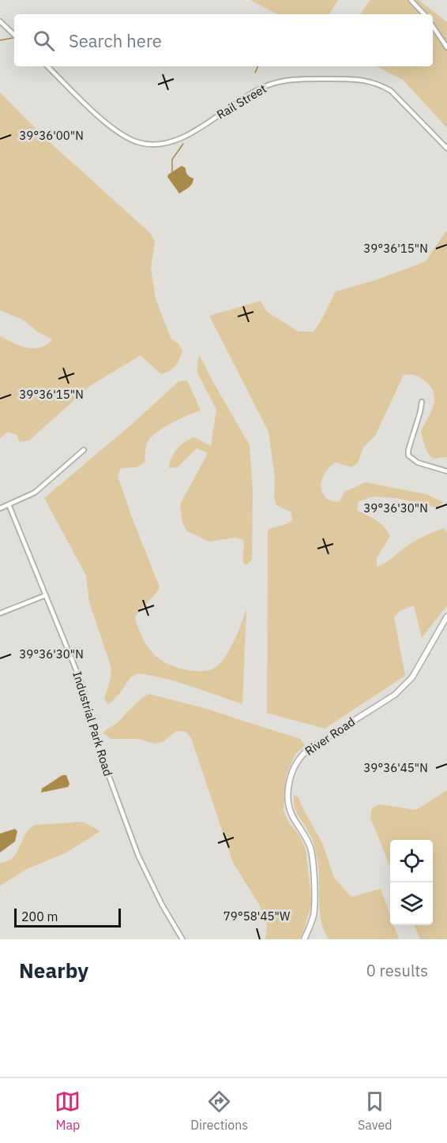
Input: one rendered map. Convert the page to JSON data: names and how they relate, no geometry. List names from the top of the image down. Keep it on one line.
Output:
{"streets":{"street":["Rail Street","Industrial Park Road","River Road"]},"scale_bar":"200 m","page":{"search":"Search here","scale":"200 m","heading":["Nearby","0 results"],"nav":["Map","Directions","Saved"]},"coordinates":["39°36'00\"N","39°36'15\"N","39°36'30\"N","39°36'45\"N","79°58'45\"W"]}
